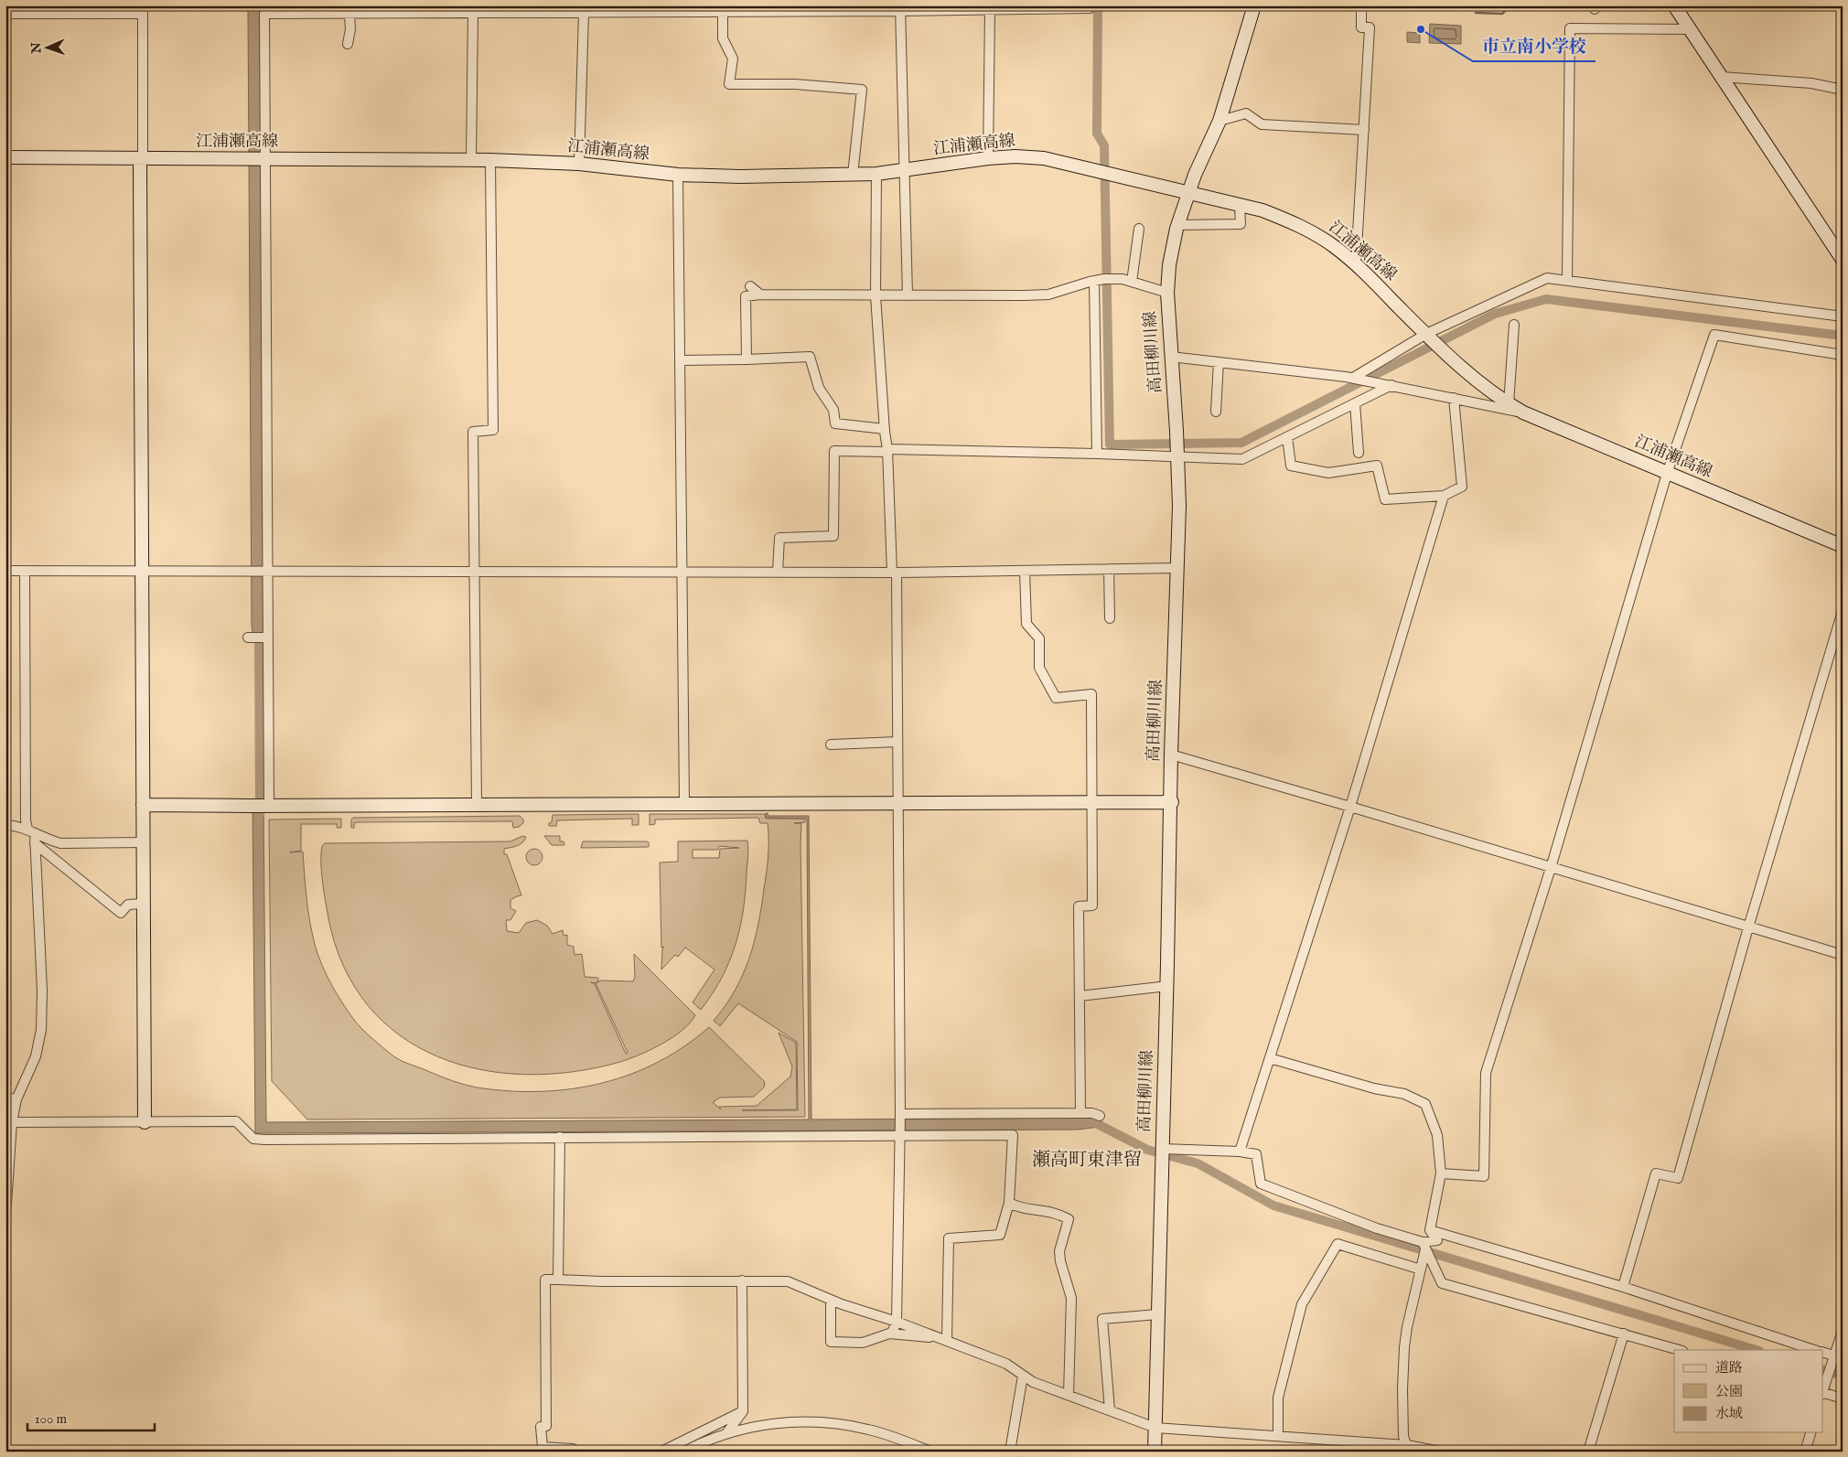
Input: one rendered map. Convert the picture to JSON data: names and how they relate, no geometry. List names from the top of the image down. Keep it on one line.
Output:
{"streets":{"main road":["江浦瀬高線","高田柳川線"]},"crossings":[["江浦瀬高線","高田柳川線"]],"districts":["瀬高町東津留"],"places":["市立南小学校"],"legend":["道路","公園","水域"],"scale_bar":"100 m","north":"left"}
